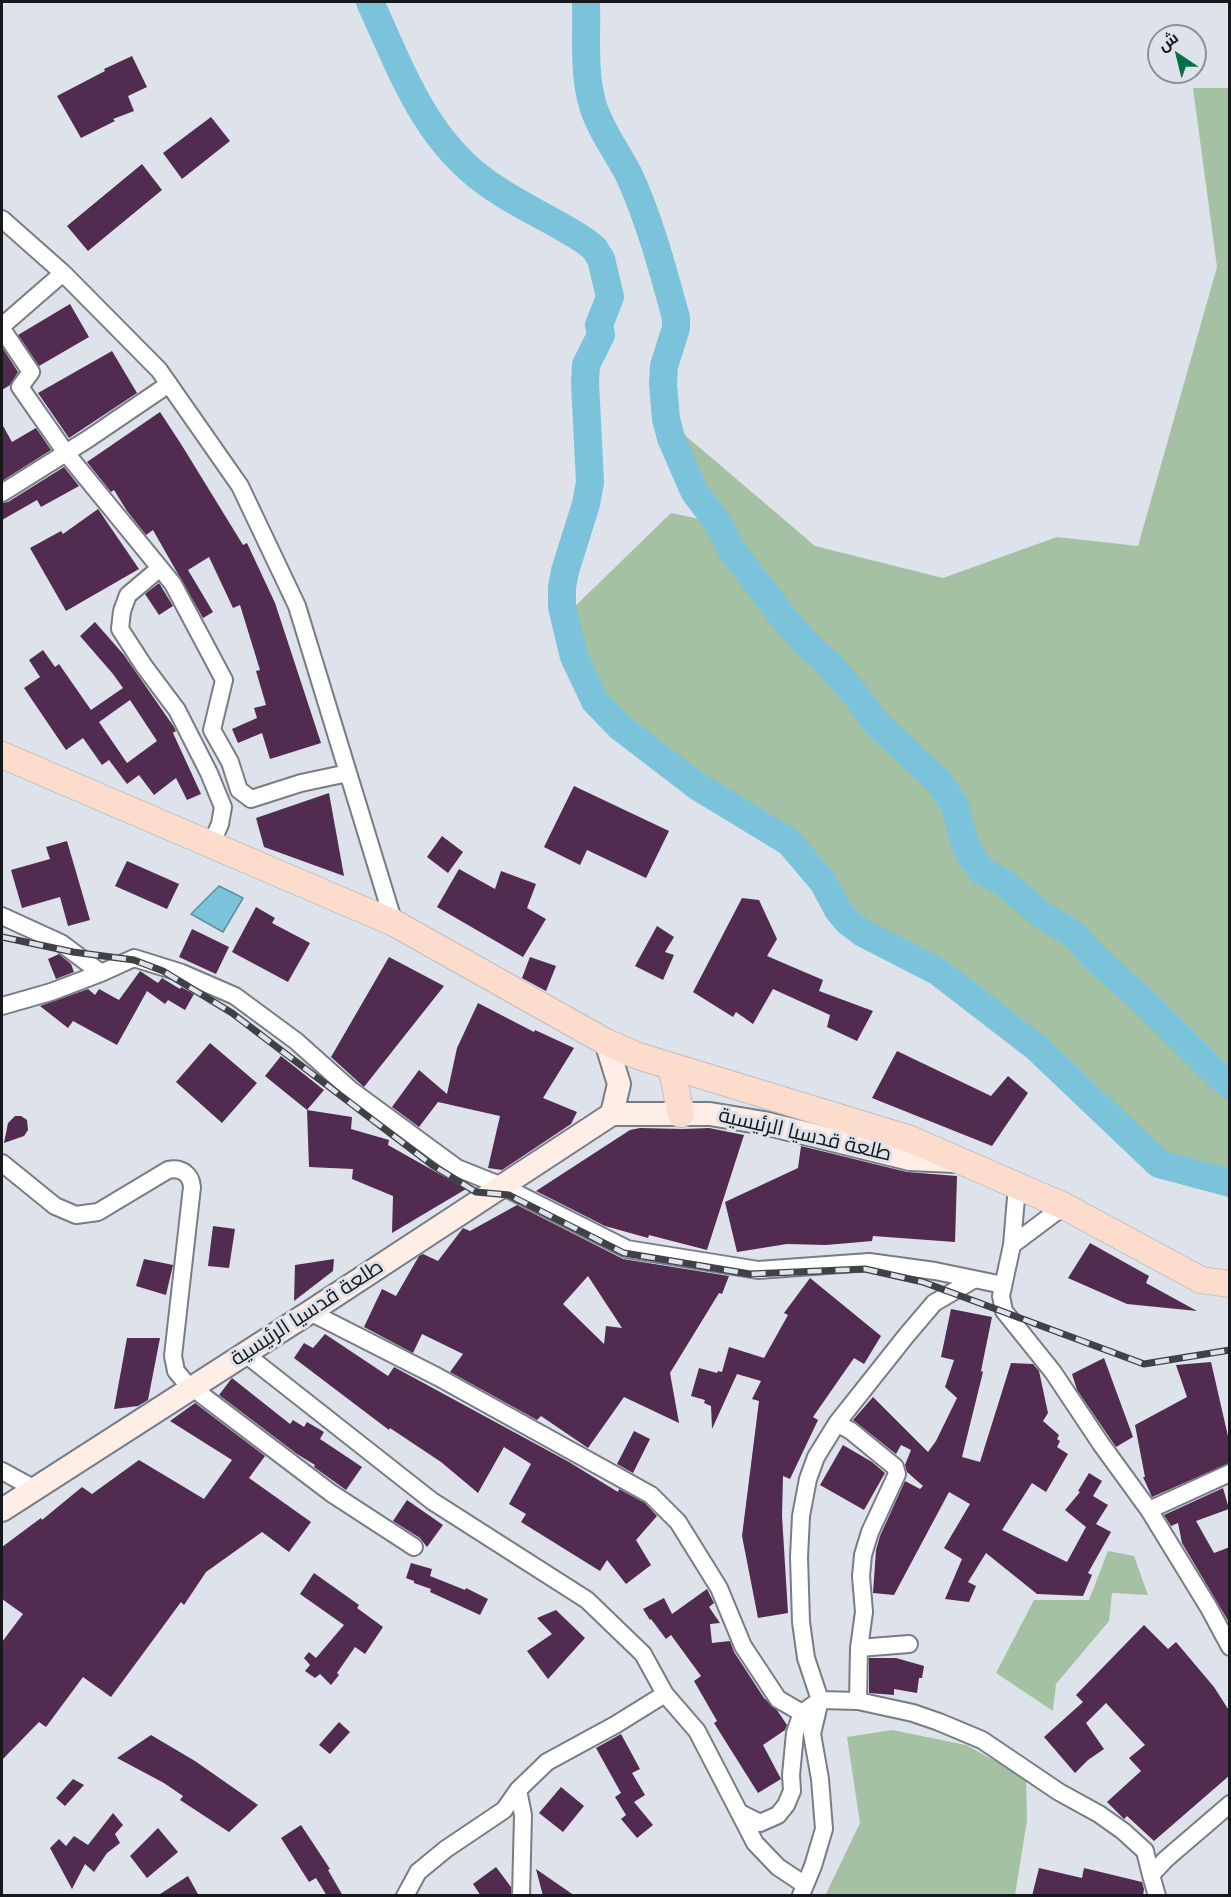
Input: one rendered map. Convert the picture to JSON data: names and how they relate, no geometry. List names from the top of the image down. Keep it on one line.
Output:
{"streets":{"main road":["طلعة قدسيا الرئيسية"]},"north":"top left"}
